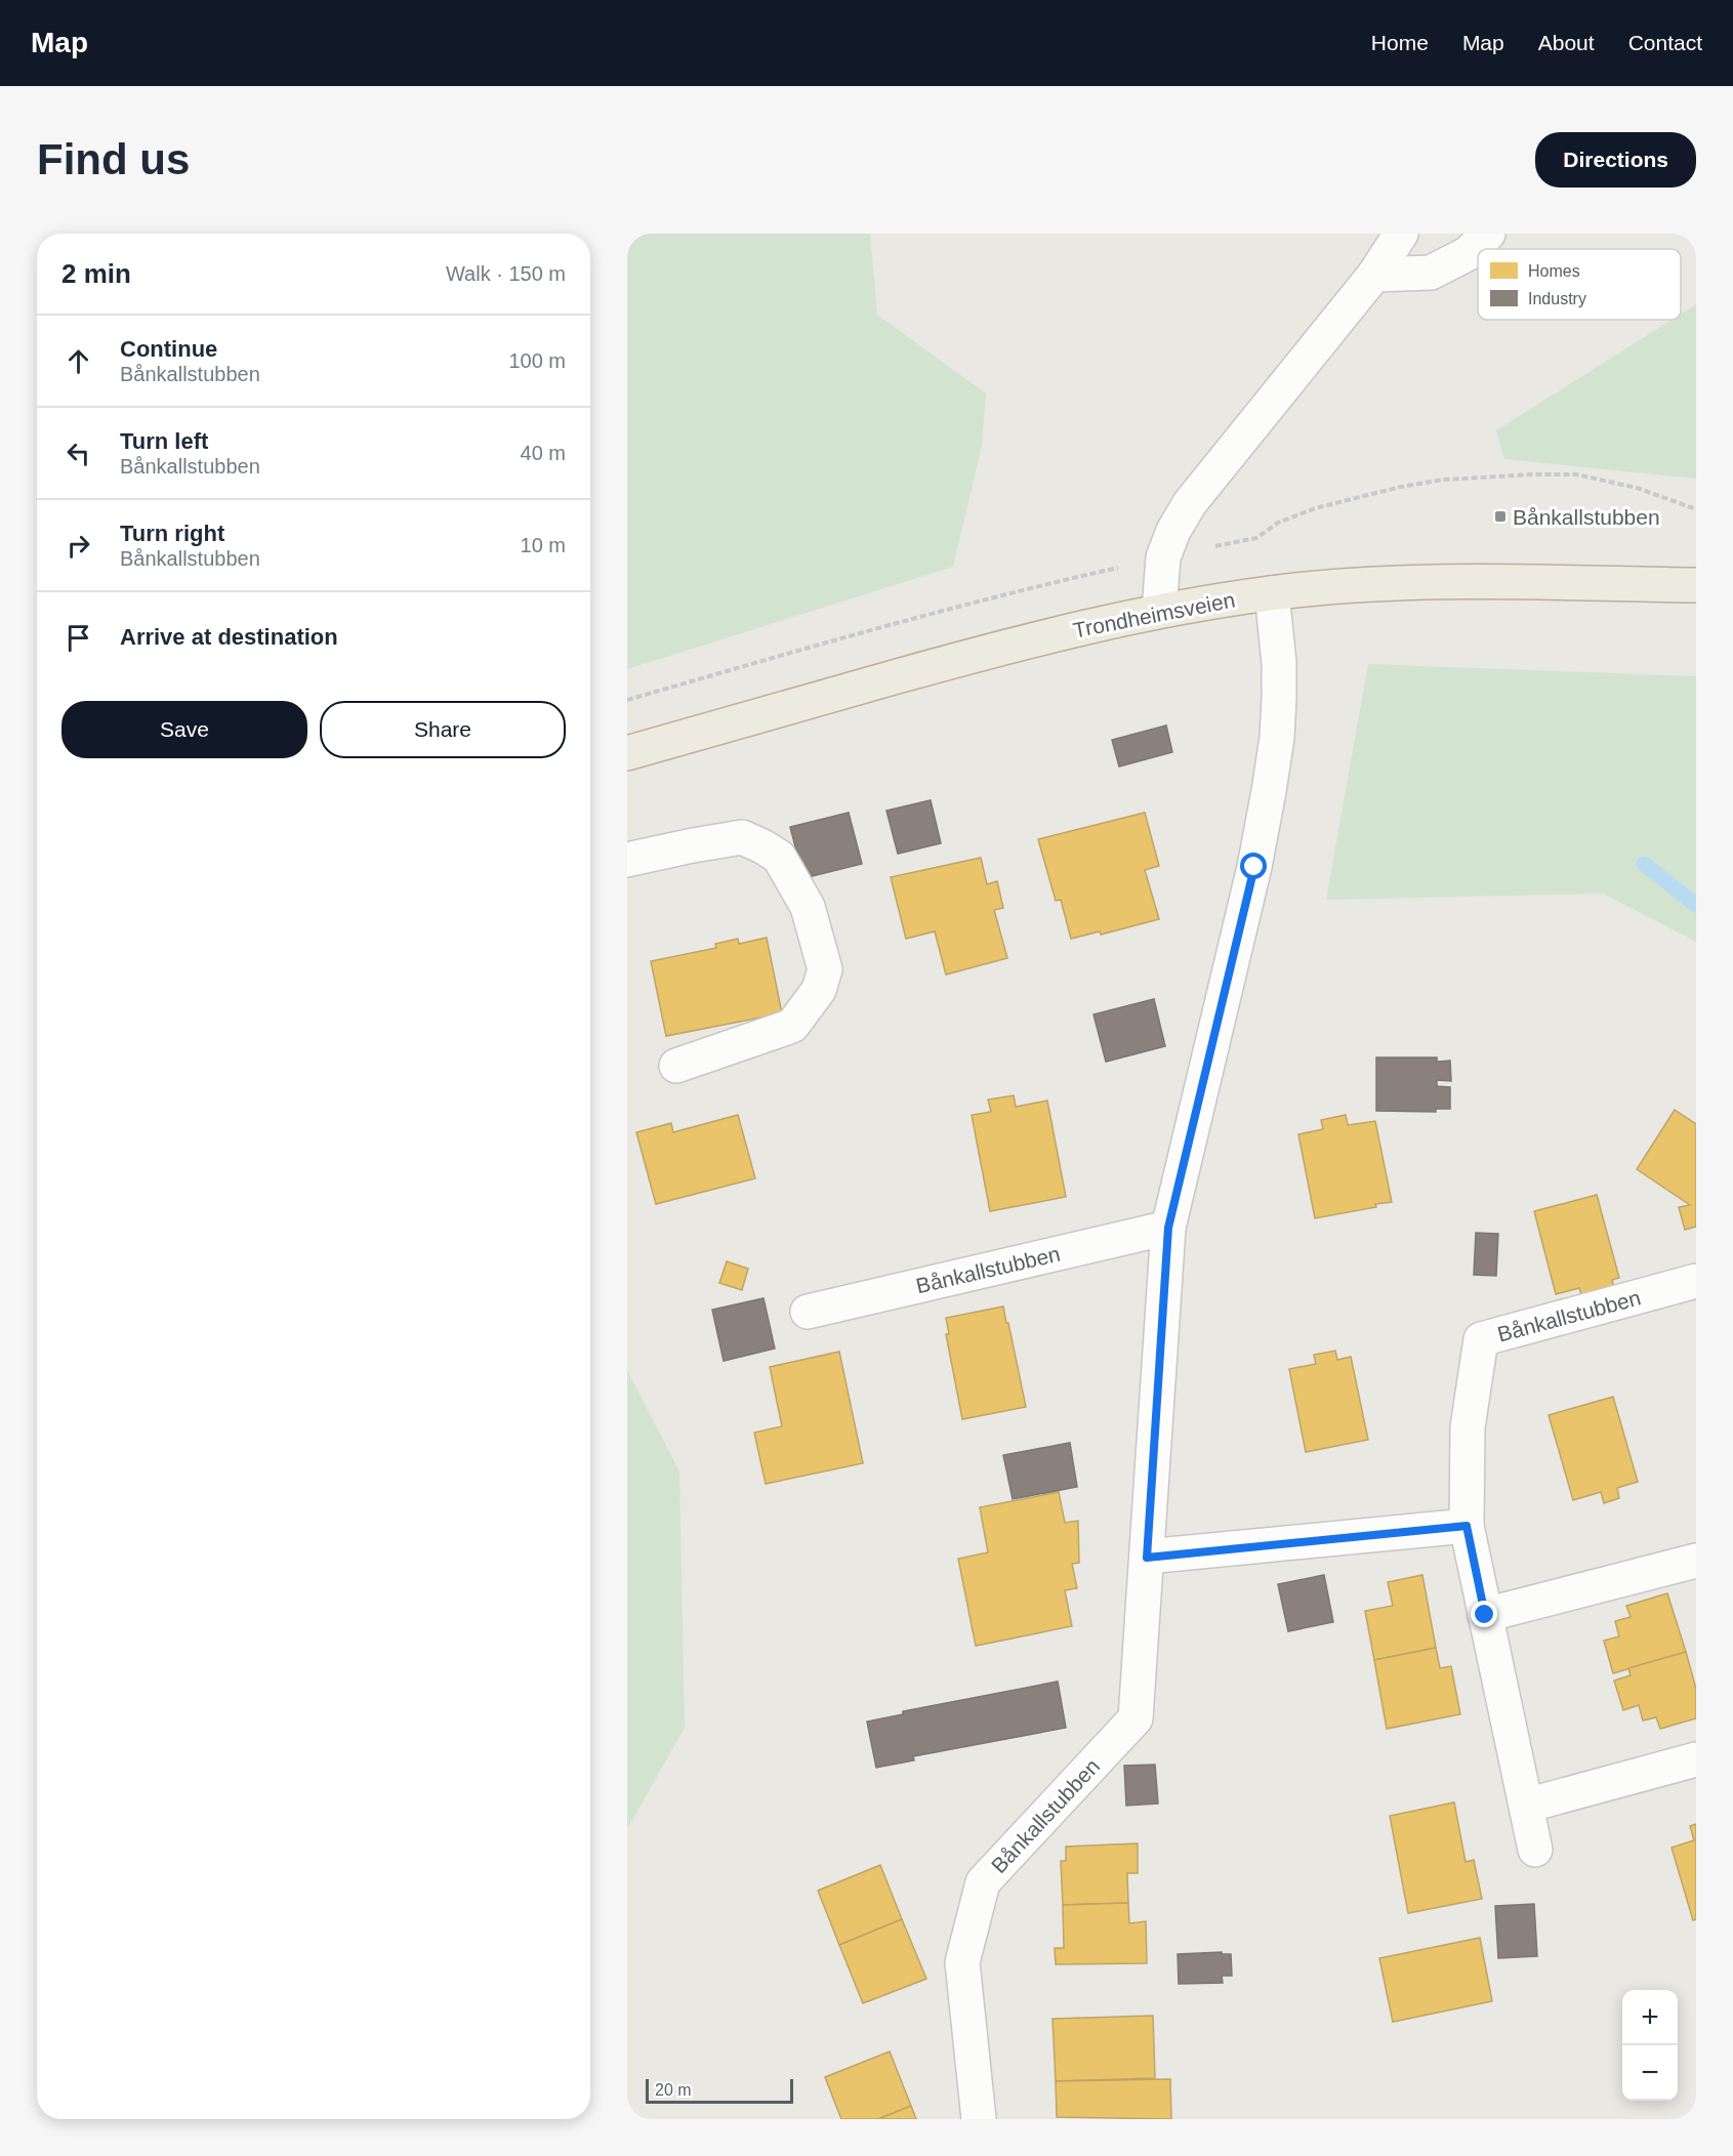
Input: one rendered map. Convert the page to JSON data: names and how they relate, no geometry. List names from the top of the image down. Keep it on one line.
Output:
{"streets":{"highway":["Trondheimsveien"],"street":["Bånkallstubben"]},"crossings":[["Trondheimsveien","Bånkallstubben"]],"places":{"transit":["Bånkallstubben"]},"legend":["Homes","Industry"],"scale_bar":"20 m","page":{"header":"Map","nav":["Home","Map","About","Contact"],"buttons":["Directions",["Save","Share"]],"title":"Find us","heading":["2 min","Walk · 150 m"],"list":[["Continue","Bånkallstubben","100 m"],["Turn left","Bånkallstubben","40 m"],["Turn right","Bånkallstubben","10 m"],"Arrive at destination"],"map_buttons":["+","−"],"scale":"20 m"}}
